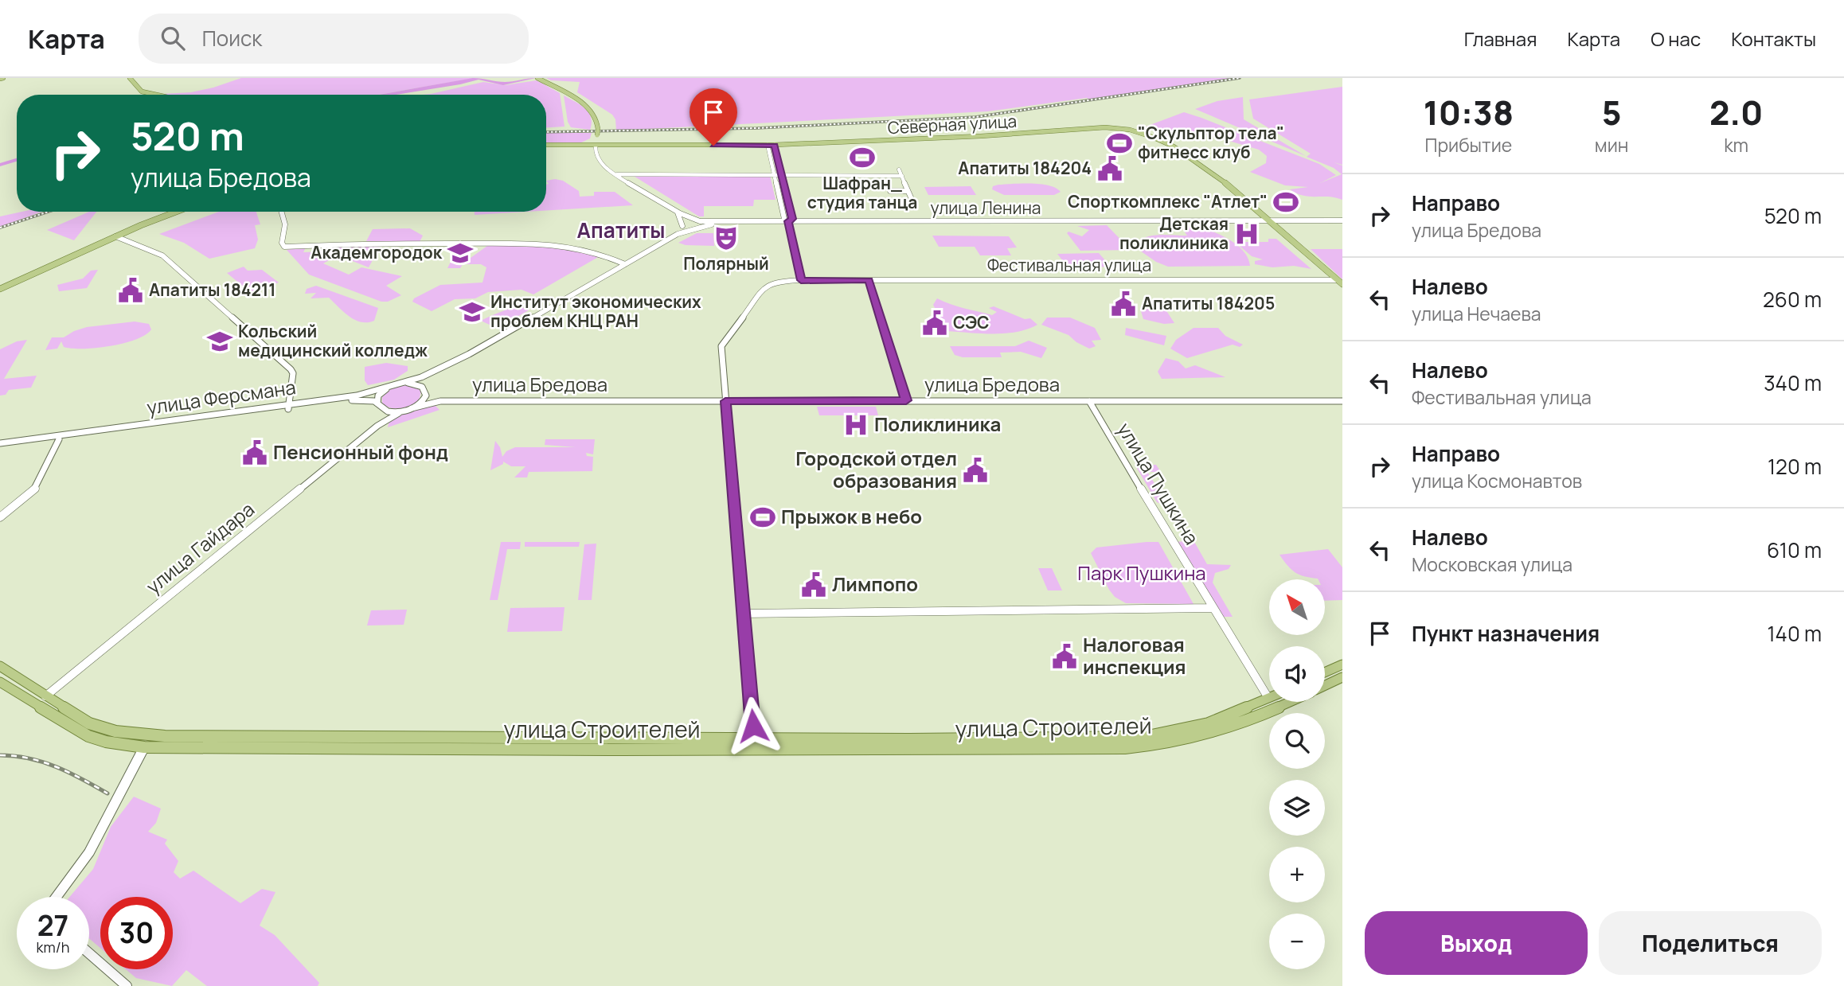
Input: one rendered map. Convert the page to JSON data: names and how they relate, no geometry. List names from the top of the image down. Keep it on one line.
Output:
{"streets":{"main road":["Северная улица","улица Строителей"],"street":["улица Ленина","Фестивальная улица","улица Бредова","улица Ферсмана","улица Пушкина","улица Гайдара"]},"crossings":[["Северная улица","улица Ленина"],["Северная улица","Фестивальная улица"],["улица Ленина","улица Ферсмана"],["Фестивальная улица","улица Бредова"],["улица Бредова","улица Ферсмана"],["улица Бредова","улица Пушкина"],["улица Бредова","улица Гайдара"],["улица Ферсмана","улица Гайдара"],["улица Пушкина","улица Строителей"],["улица Гайдара","улица Строителей"]],"districts":["Апатиты"],"parks":["Парк Пушкина"],"places":{"sports":["\"Скульптор тела\" фитнесс клуб","Шафран_ студия танца","Спорткомплекс \"Атлет\"","Прыжок в небо"],"public building":["Апатиты 184204","Апатиты 184211","Апатиты 184205","СЭС","Пенсионный фонд","Городской отдел образования","Лимпопо","Налоговая инспекция"],"hospital":["Детская поликлиника","Поликлиника"],"theatre":["Полярный"],"school or university":["Академгородок","Институт экономических проблем КНЦ РАН","Кольский медицинский колледж"]},"north":"top left","page":{"header":"Карта","search":"Поиск","nav":["Главная","Карта","О нас","Контакты"],"eta":["10:38","Прибытие","5","мин","2.0","km"],"turn":["520 m","улица Бредова"],"list":[{"name":"Направо","note":"улица Бредова","value":"520 m"},{"name":"Налево","note":"улица Нечаева","value":"260 m"},{"name":"Налево","note":"Фестивальная улица","value":"340 m"},{"name":"Направо","note":"улица Космонавтов","value":"120 m"},{"name":"Налево","note":"Московская улица","value":"610 m"},{"name":"Пункт назначения","value":"140 m"}],"map_buttons":["+","−"],"speed":"27 km/h","limit":"30","buttons":["Выход","Поделиться"]}}
